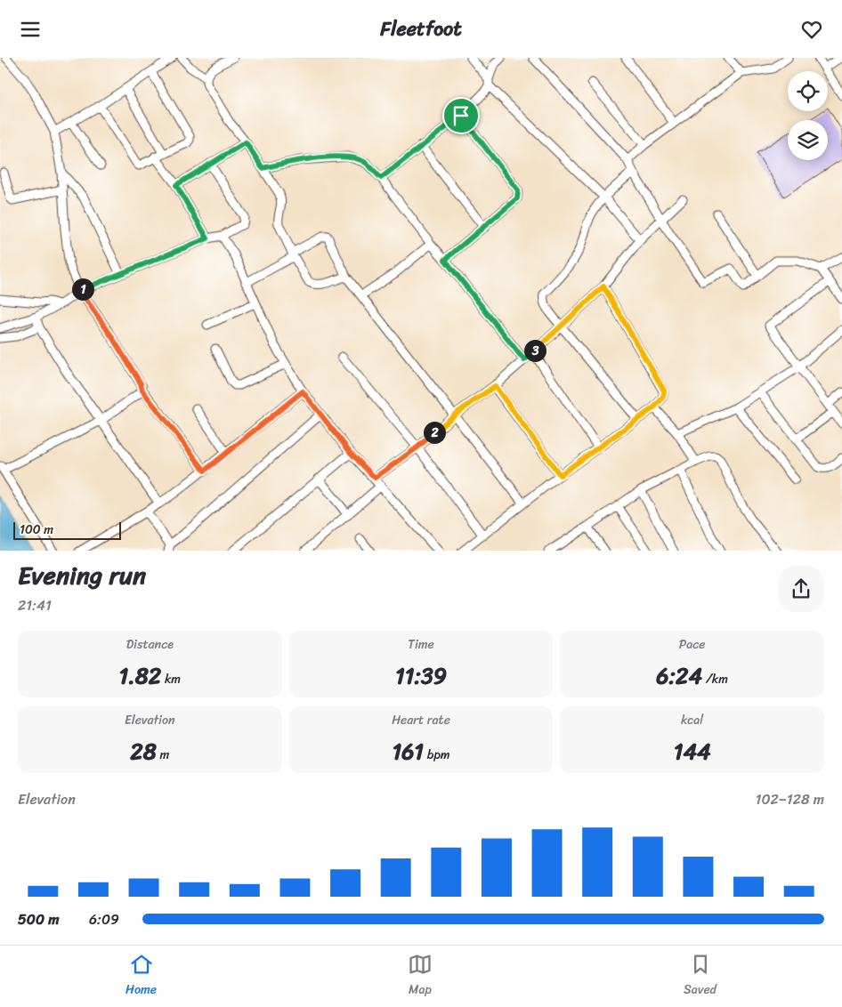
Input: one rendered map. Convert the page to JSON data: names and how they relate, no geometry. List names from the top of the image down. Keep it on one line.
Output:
{"scale_bar":"100 m","page":{"header":"Fleetfoot","pins":["1","3","2"],"scale":"100 m","heading":["Evening run","21:41"],"stats":[["Distance","1.82 km"],["Time","11:39"],["Pace","6:24 /km"],["Elevation","28 m"],["Heart rate","161 bpm"],["kcal","144"]],"chart":["Elevation","102–128 m"],"list":[{"name":"500 m","note":"6:09"}],"tabs":["Home","Map","Saved"]}}
